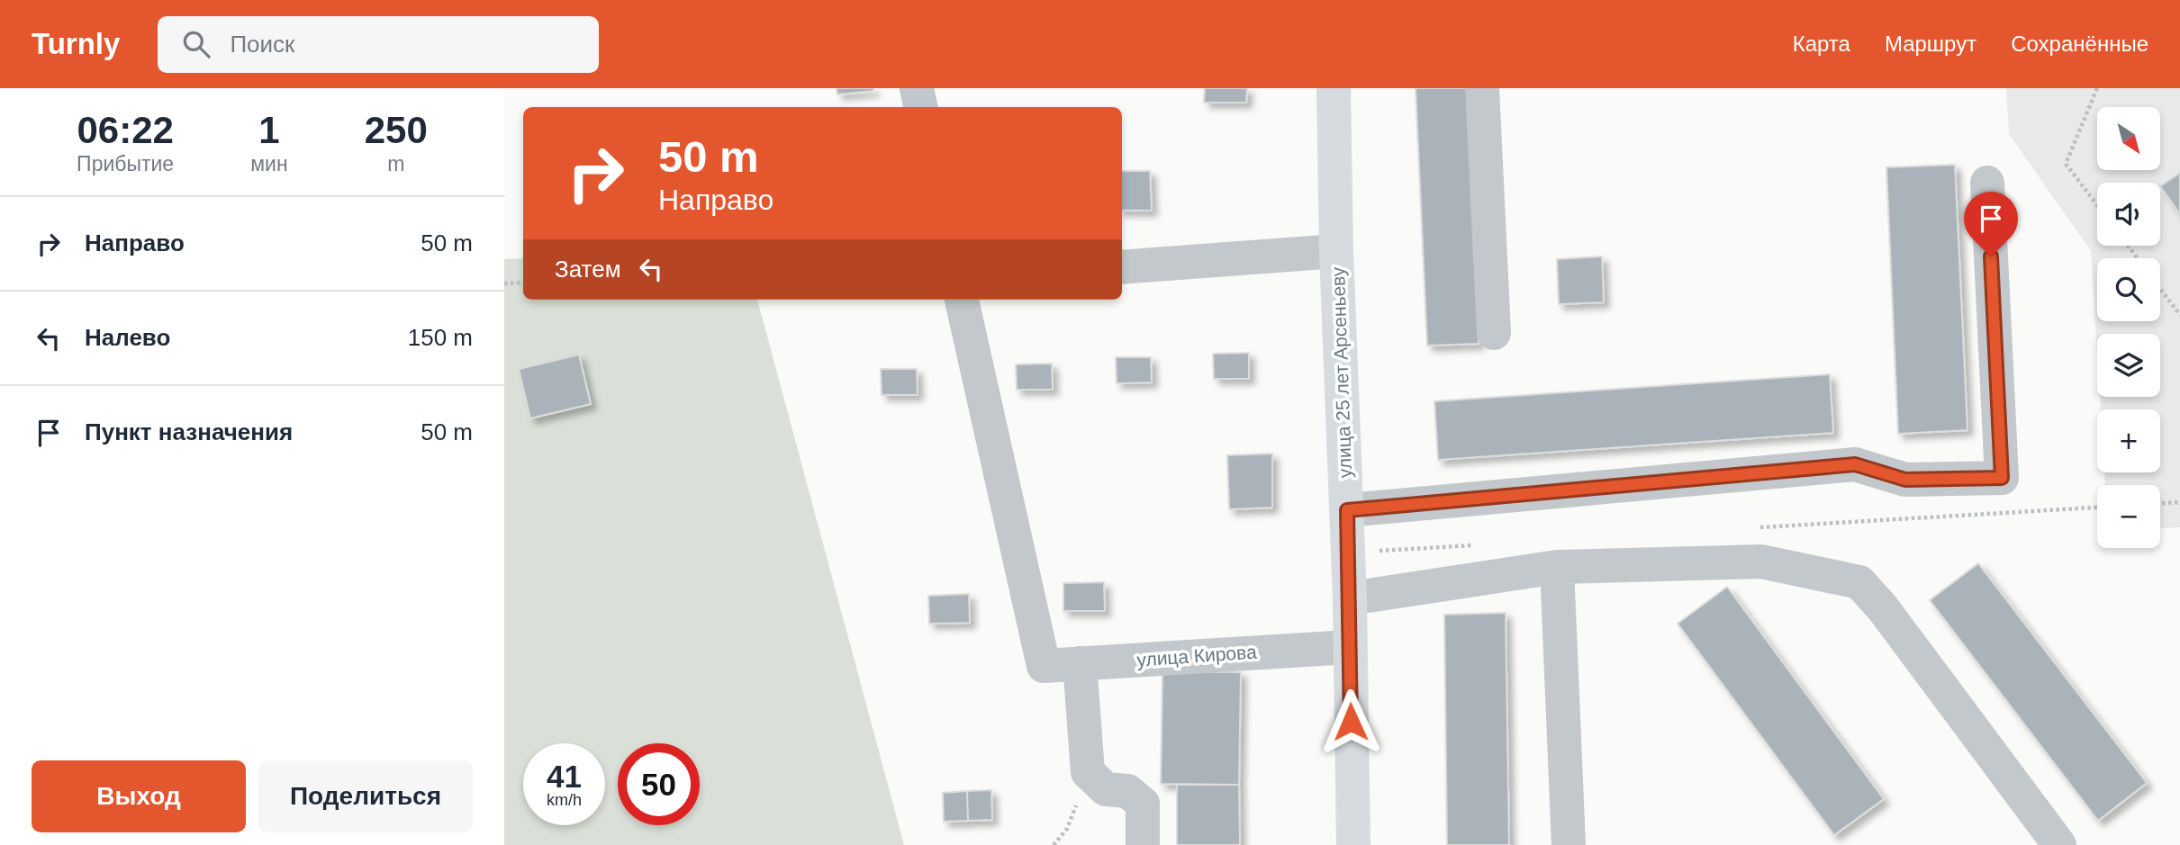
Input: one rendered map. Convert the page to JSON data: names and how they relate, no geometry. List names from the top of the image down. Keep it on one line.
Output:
{"streets":{"main road":["улица 25 лет Арсеньеву"],"street":["улица Кирова"]},"crossings":[["улица 25 лет Арсеньеву","улица Кирова"]],"north":"bottom right","page":{"header":"Turnly","search":"Поиск","nav":["Карта","Маршрут","Сохранённые"],"eta":["06:22","Прибытие","1","мин","250","m"],"map_buttons":["+","−"],"turn":["50 m","Направо"],"list":[{"name":"Направо","value":"50 m"},{"name":"Налево","value":"150 m"},{"name":"Пункт назначения","value":"50 m"}],"then":"Затем","speed":"41 km/h","limit":"50","buttons":["Выход","Поделиться"]}}
